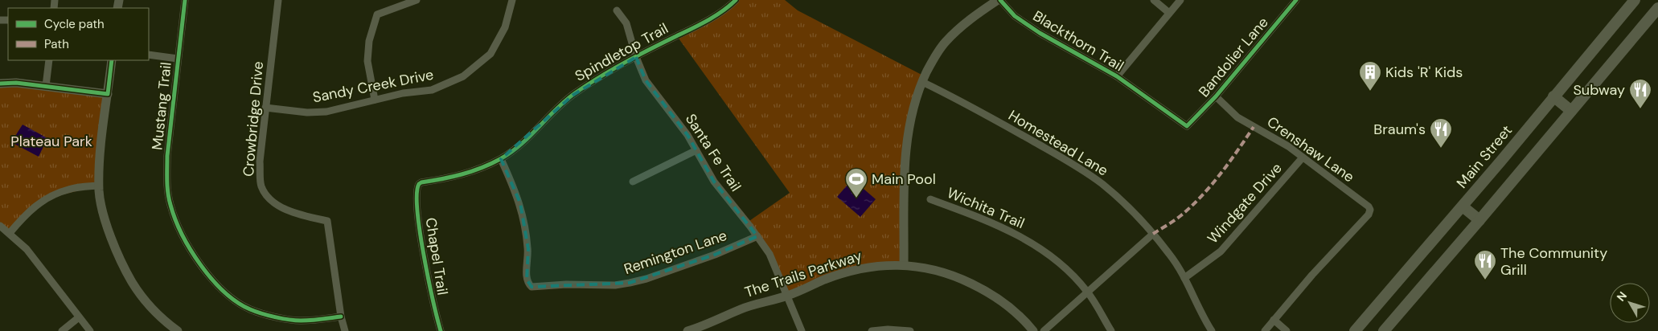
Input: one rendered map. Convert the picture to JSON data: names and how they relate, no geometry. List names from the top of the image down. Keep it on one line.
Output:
{"streets":{"main road":["Main Street"],"street":["Blackthorn Trail","Spindletop Trail","Bandolier Lane","Sandy Creek Drive","Mustang Trail","Crowbridge Drive","Homestead Lane","Crenshaw Lane","Santa Fe Trail","Windgate Drive","Wichita Trail","Remington Lane","Chapel Trail","The Trails Parkway"]},"crossings":[["Blackthorn Trail","Bandolier Lane"],["Spindletop Trail","Santa Fe Trail"],["Spindletop Trail","Remington Lane"],["Spindletop Trail","Chapel Trail"],["Bandolier Lane","Crenshaw Lane"],["Sandy Creek Drive","Crowbridge Drive"],["Mustang Trail","Crowbridge Drive"],["Homestead Lane","Windgate Drive"],["Crenshaw Lane","Windgate Drive"],["Santa Fe Trail","Remington Lane"],["Santa Fe Trail","The Trails Parkway"]],"parks":["Plateau Park"],"places":{"building":["Kids 'R' Kids"],"restaurant":["Subway","Braum's","The Community Grill"],"sports":["Main Pool"]},"legend":["Cycle path","Path"],"north":"top left"}
